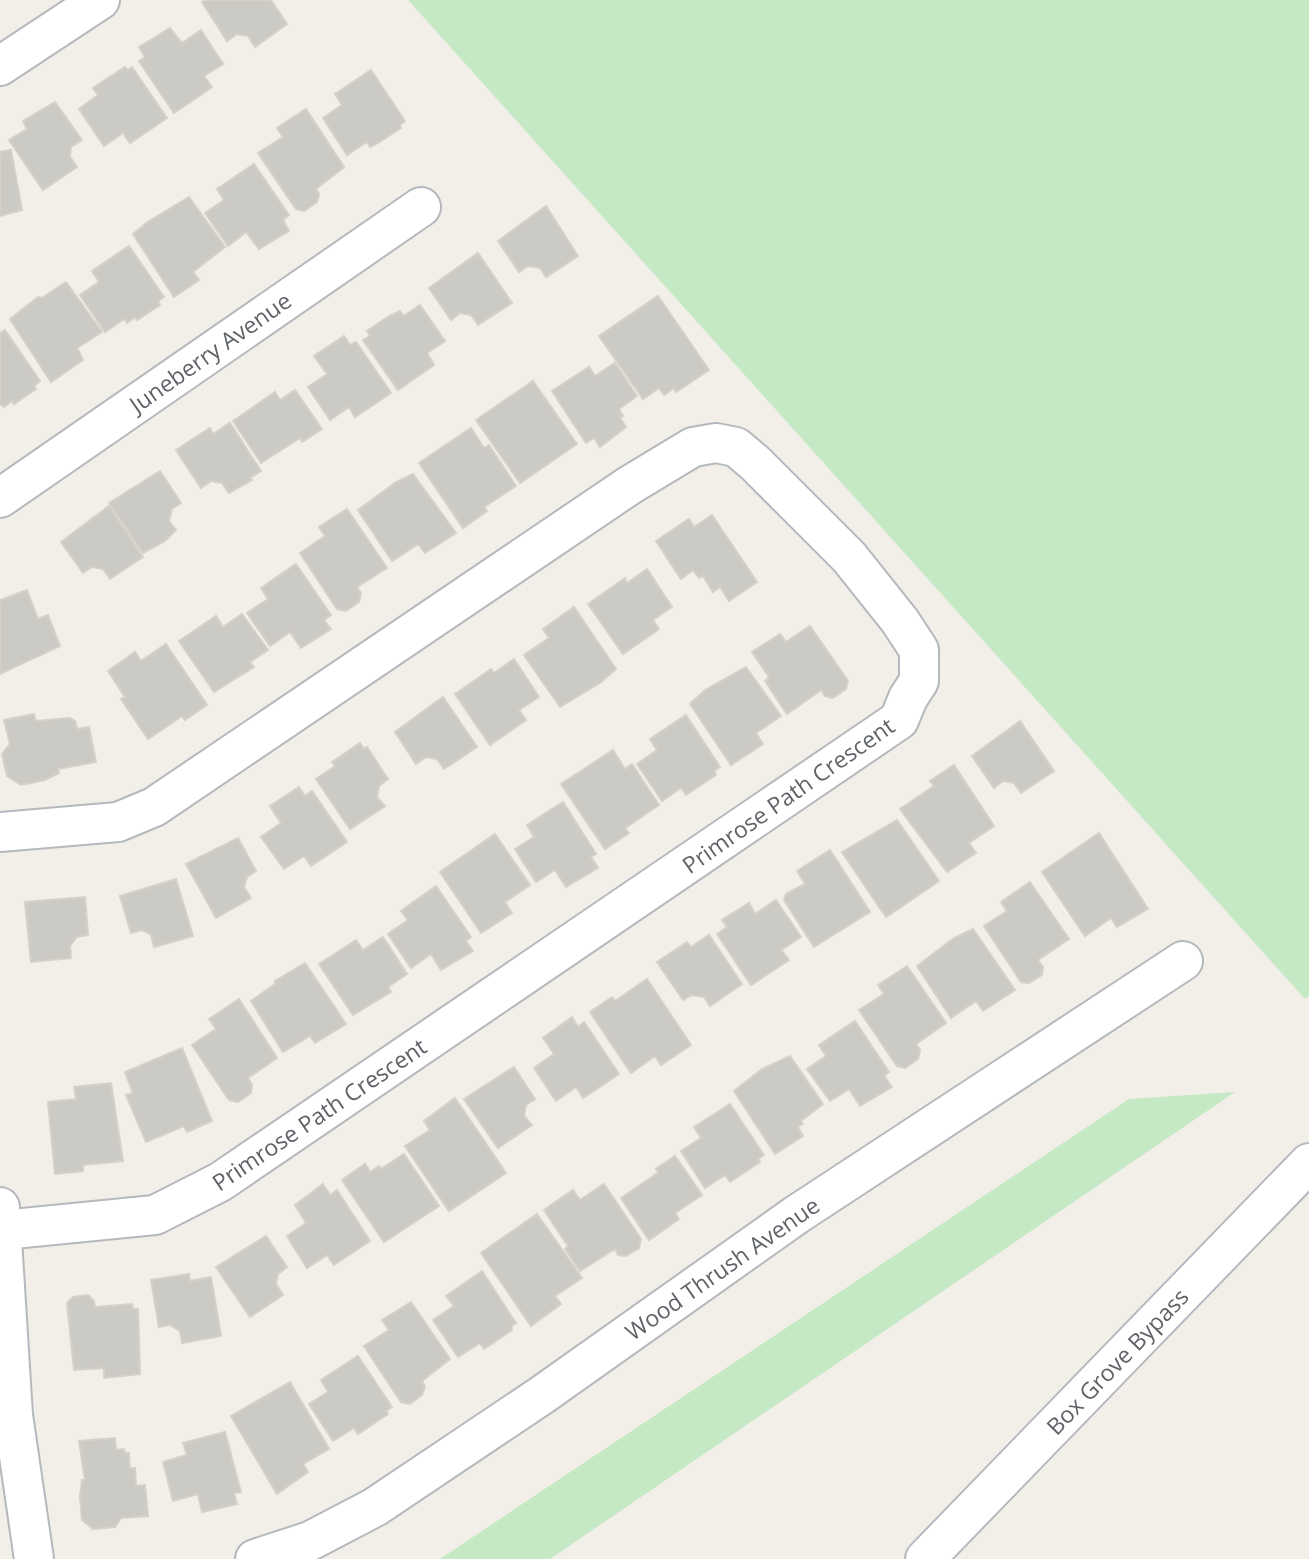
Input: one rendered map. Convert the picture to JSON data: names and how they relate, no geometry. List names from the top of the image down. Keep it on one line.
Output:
{"streets":{"street":["Juneberry Avenue","Primrose Path Crescent","Wood Thrush Avenue","Box Grove Bypass"]}}
